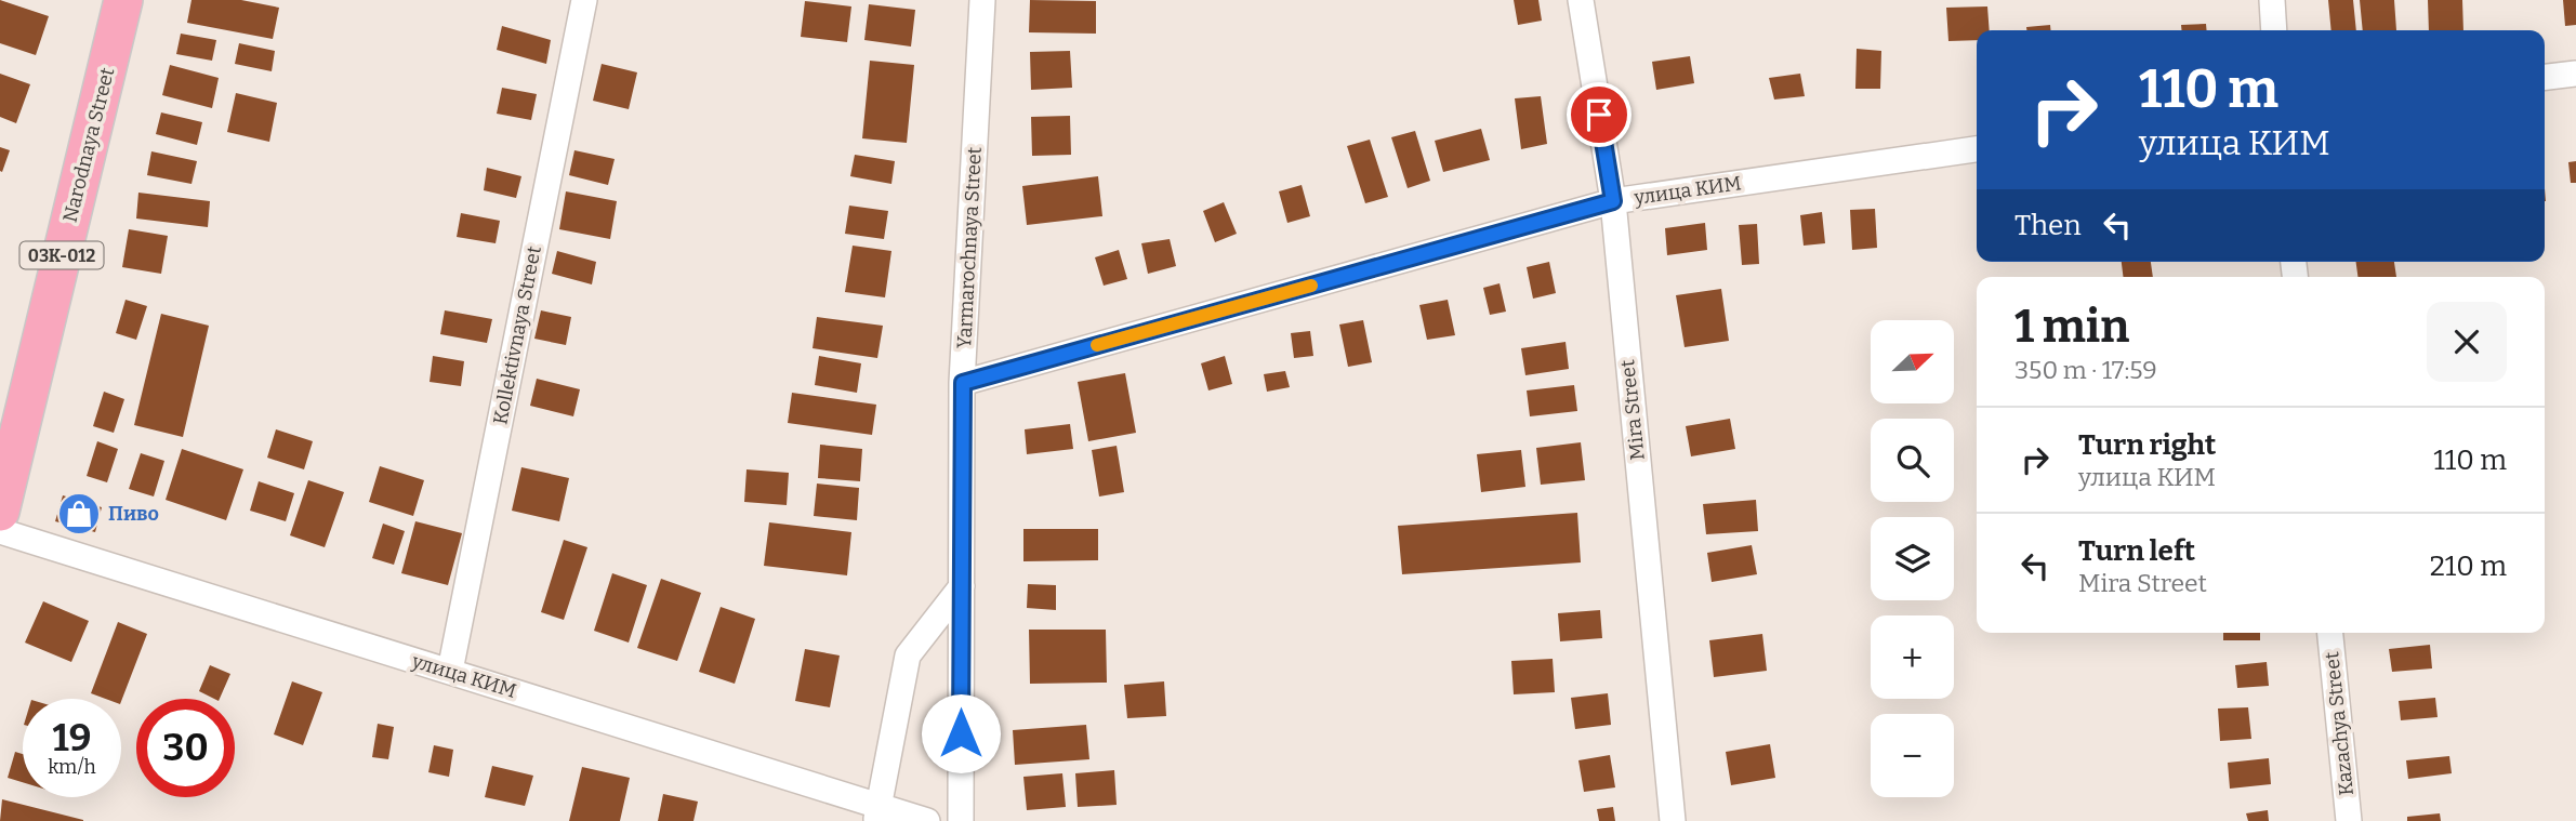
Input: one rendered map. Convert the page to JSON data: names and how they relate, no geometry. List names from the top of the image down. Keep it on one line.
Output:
{"streets":{"main road":["Narodnaya Street","03К-012"],"street":["улица КИМ","Yarmarochnaya Street","Kollektivnaya Street","Mira Street","Kazachya Street"]},"crossings":[["улица КИМ","Yarmarochnaya Street"],["улица КИМ","Kollektivnaya Street"],["улица КИМ","Mira Street"]],"places":{"shop":["Пиво"]},"north":"top right","page":{"turn":["110 m","улица КИМ"],"then":"Then","heading":["1 min","350 m · 17:59"],"map_buttons":["+","−"],"list":[{"name":"Turn right","note":"улица КИМ","value":"110 m"},{"name":"Turn left","note":"Mira Street","value":"210 m"}],"speed":"19 km/h","limit":"30"}}
